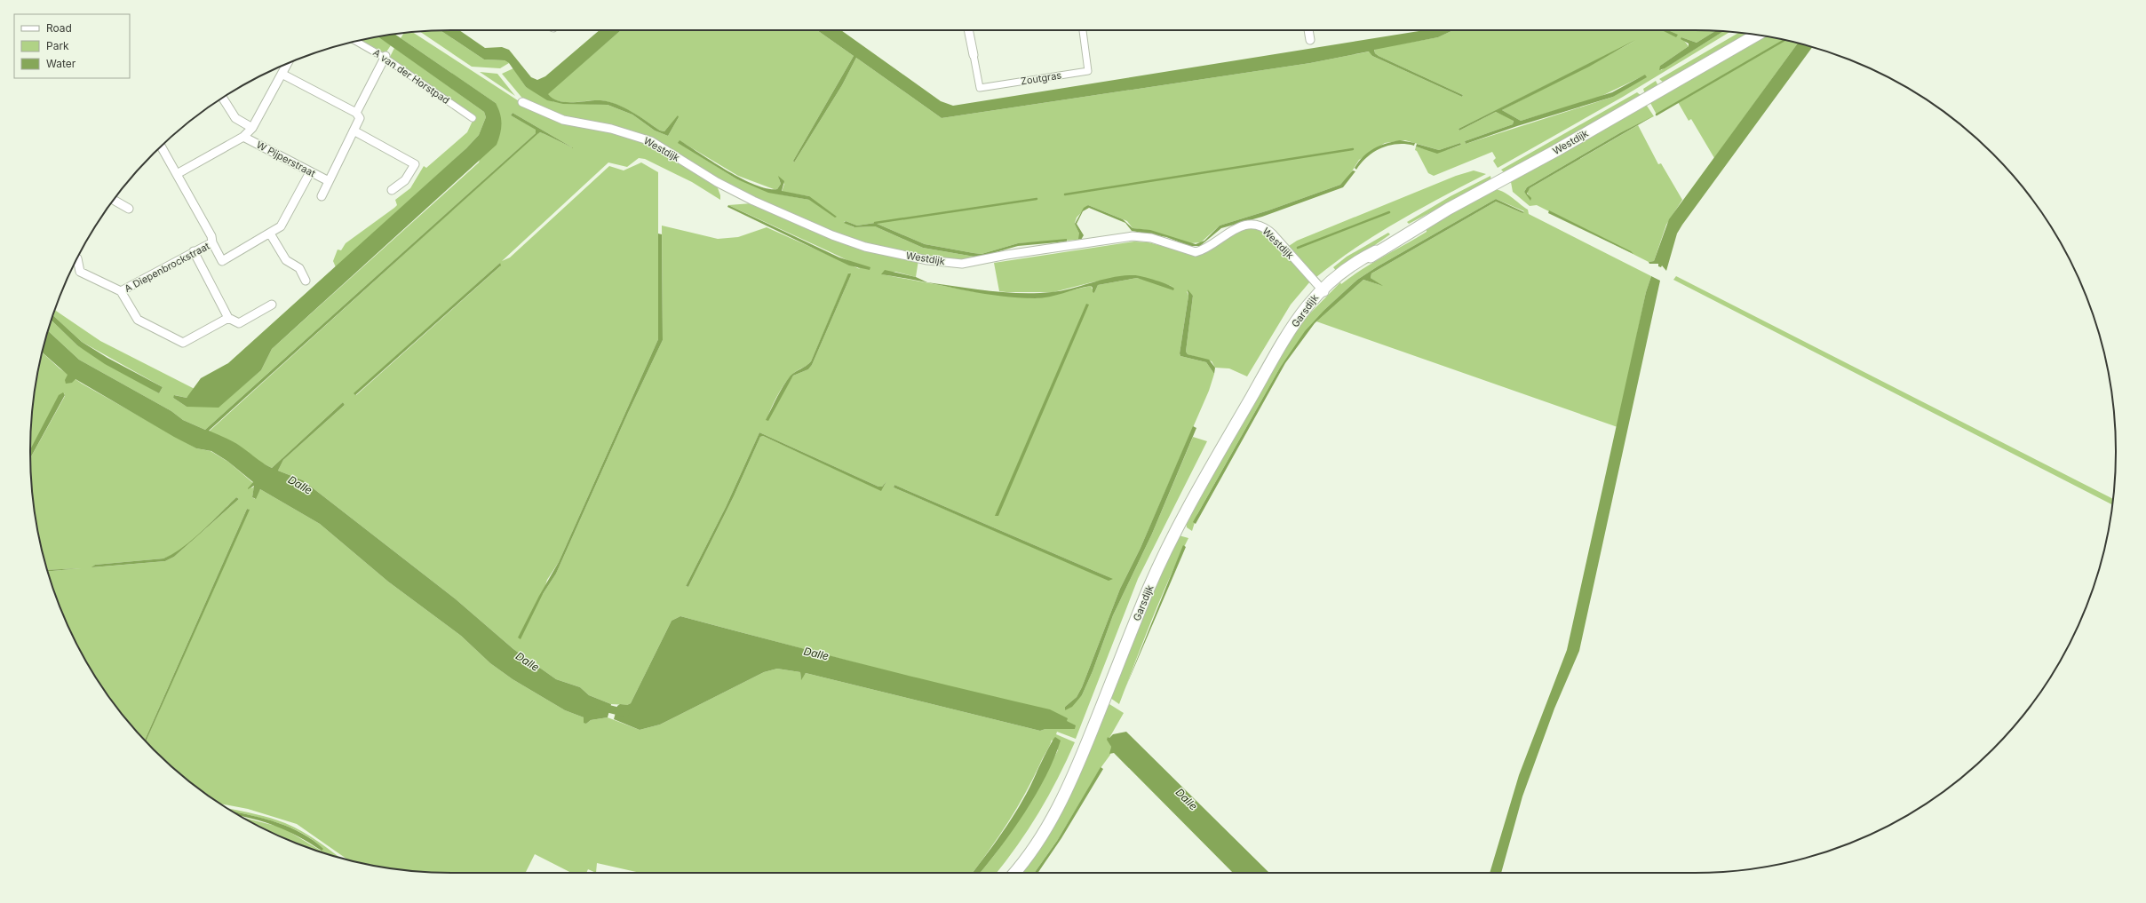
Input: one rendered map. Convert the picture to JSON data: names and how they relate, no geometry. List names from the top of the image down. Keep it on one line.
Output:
{"streets":{"main road":["Westdijk","Garsdijk"],"street":["A van der Horstpad","Zoutgras","W Pijperstraat","A Diepenbrockstraat"]},"crossings":[["Westdijk","Garsdijk"],["W Pijperstraat","A Diepenbrockstraat"]],"water":["Dalle"],"legend":["Road","Park","Water"]}
